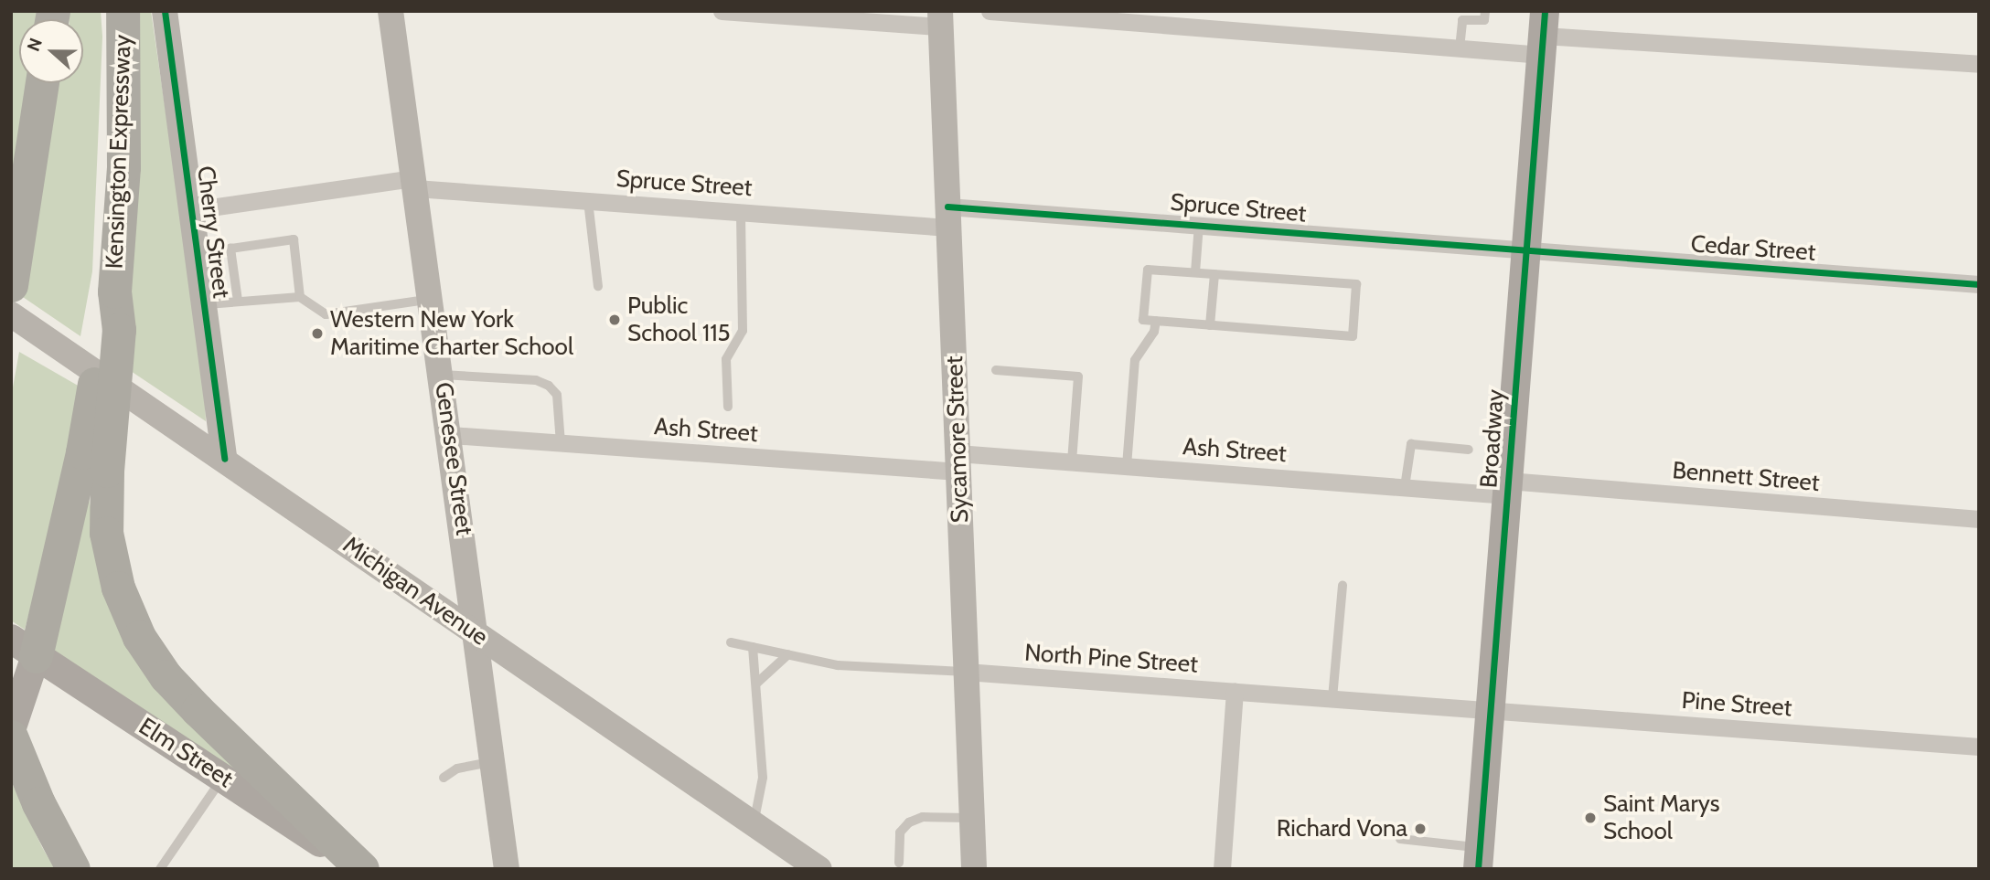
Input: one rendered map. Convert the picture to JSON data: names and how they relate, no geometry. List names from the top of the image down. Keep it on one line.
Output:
{"streets":{"highway":["Kensington Expressway"],"main road":["Broadway","Elm Street"],"street":["Spruce Street","Cherry Street","Cedar Street","Ash Street","Sycamore Street","Genesee Street","Bennett Street","Michigan Avenue","North Pine Street","Pine Street"]},"crossings":[["Spruce Street","Cherry Street"],["Spruce Street","Cedar Street"],["Spruce Street","Broadway"],["Spruce Street","Sycamore Street"],["Spruce Street","Genesee Street"],["Cherry Street","Michigan Avenue"],["Cedar Street","Broadway"],["Ash Street","Broadway"],["Ash Street","Sycamore Street"],["Ash Street","Genesee Street"],["Ash Street","Bennett Street"],["Broadway","Bennett Street"],["Broadway","North Pine Street"],["Broadway","Pine Street"],["Sycamore Street","North Pine Street"],["Genesee Street","Michigan Avenue"],["North Pine Street","Pine Street"]],"places":["Public School 115","Western New York Maritime Charter School","Saint Marys School","Richard Vona"],"north":"left"}
